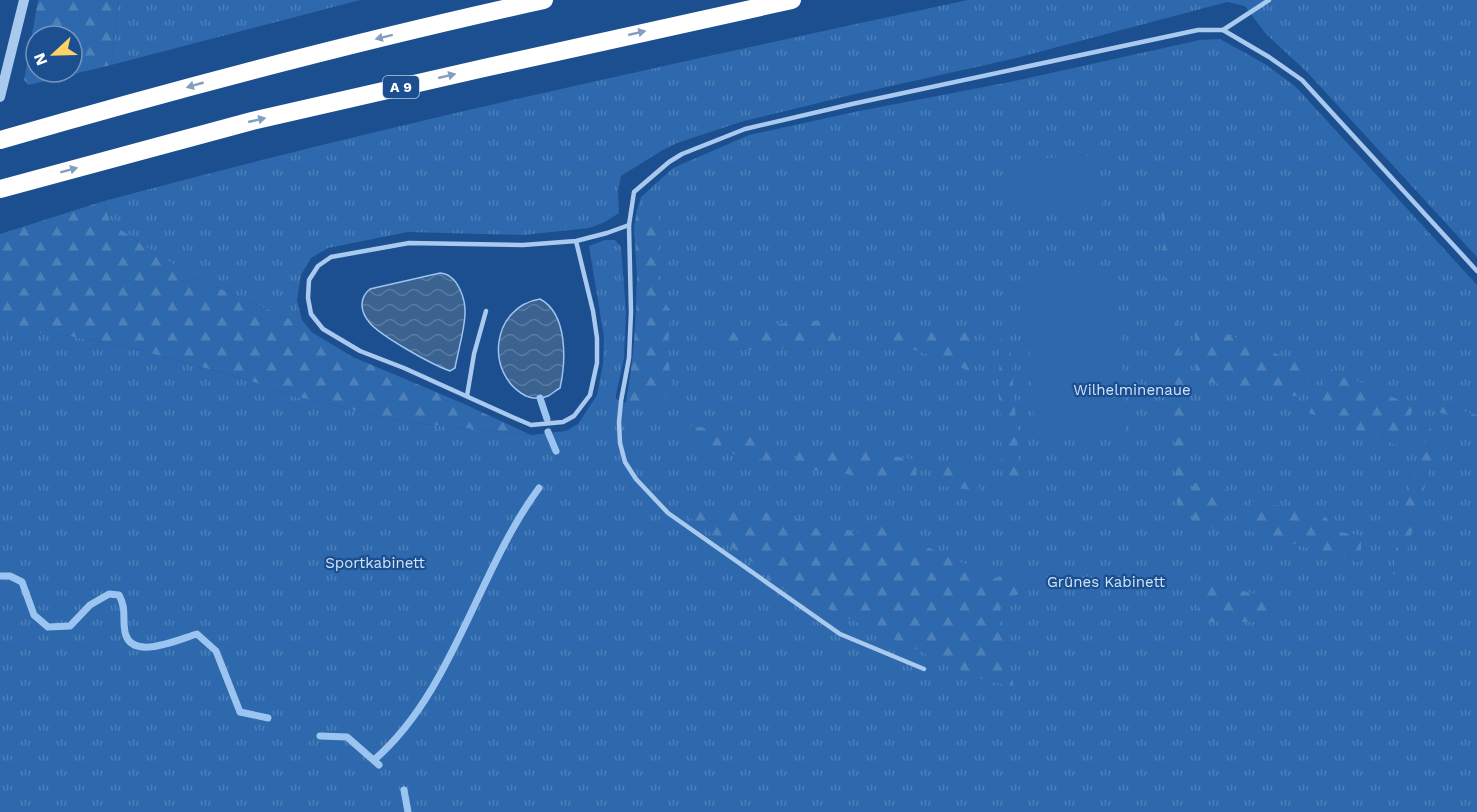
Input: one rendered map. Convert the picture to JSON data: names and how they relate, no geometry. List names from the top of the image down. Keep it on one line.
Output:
{"streets":{"highway":["A 9"]},"parks":["Wilhelminenaue","Sportkabinett","Grünes Kabinett"],"north":"left"}
